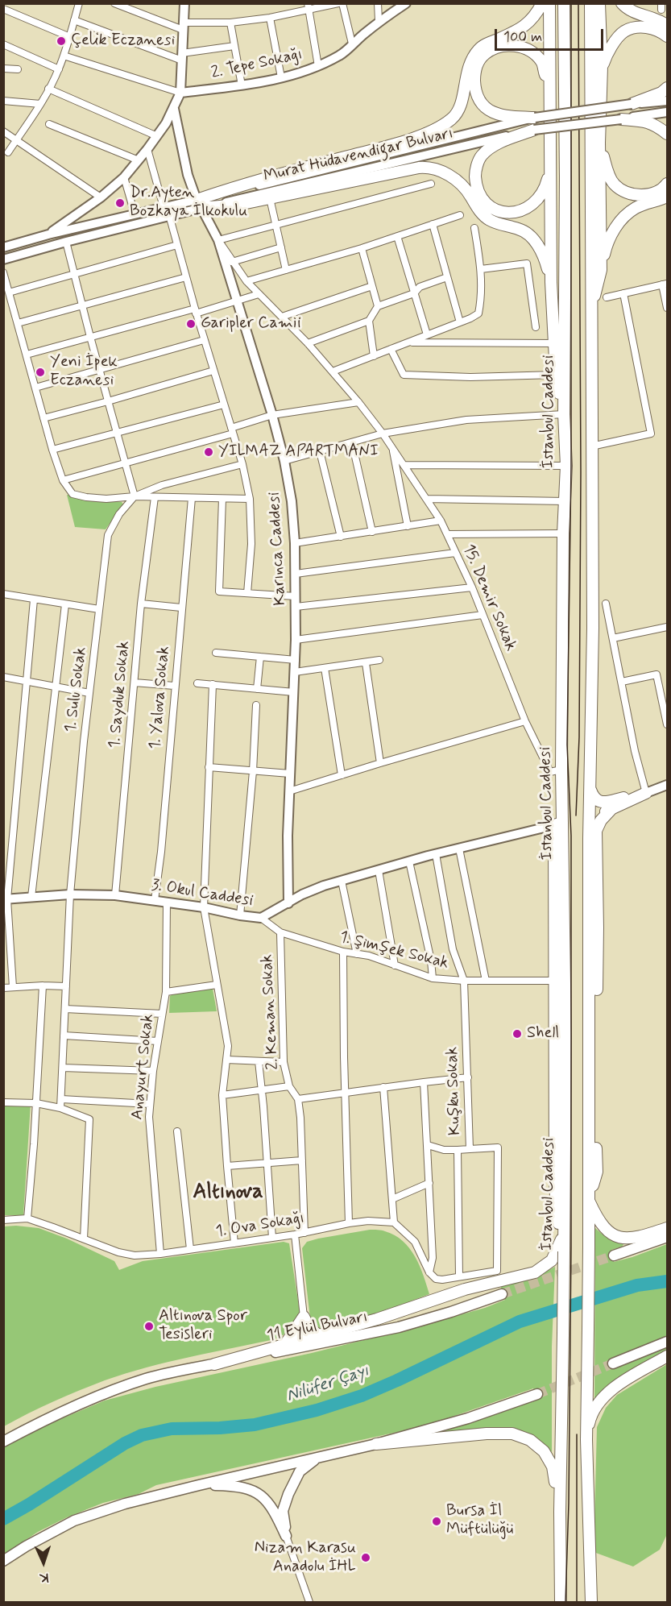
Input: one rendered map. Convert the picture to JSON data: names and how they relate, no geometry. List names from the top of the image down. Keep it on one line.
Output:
{"streets":{"highway":["İstanbul Caddesi"],"main road":["2. Tepe Sokağı","Murat Hüdavendigar Bulvarı","Karınca Caddesi","3. Okul Caddesi","11 Eylül Bulvarı"],"street":["15. Demir Sokak","1. Sulu Sokak","1. Sayduk Sokak","1. Yalova Sokak","1. Şimşek Sokak","2. Keman Sokak","Anayurt Sokak","Kuşku Sokak","1. Ova Sokağı"]},"crossings":[["Murat Hüdavendigar Bulvarı","Karınca Caddesi"],["İstanbul Caddesi","15. Demir Sokak"],["İstanbul Caddesi","3. Okul Caddesi"],["Karınca Caddesi","15. Demir Sokak"],["Karınca Caddesi","3. Okul Caddesi"],["1. Sulu Sokak","3. Okul Caddesi"],["1. Sayduk Sokak","3. Okul Caddesi"],["1. Yalova Sokak","3. Okul Caddesi"],["3. Okul Caddesi","1. Şimşek Sokak"],["3. Okul Caddesi","Anayurt Sokak"],["3. Okul Caddesi","Kuşku Sokak"],["1. Şimşek Sokak","2. Keman Sokak"],["1. Şimşek Sokak","Kuşku Sokak"],["2. Keman Sokak","1. Ova Sokağı"],["Anayurt Sokak","1. Ova Sokağı"]],"districts":["Altınova"],"water":["Nilüfer Çayı"],"places":["Çelik Eczanesi","Dr.Ayten Bozkaya İlkokulu","Garipler Camii","Yeni İpek Eczanesi","YILMAZ APARTMANI","Shell","Altınova Spor Tesisleri","Bursa İl Müftülüğü","Nizam Karasu Anadolu İHL"],"scale_bar":"100 m","north":"bottom"}
